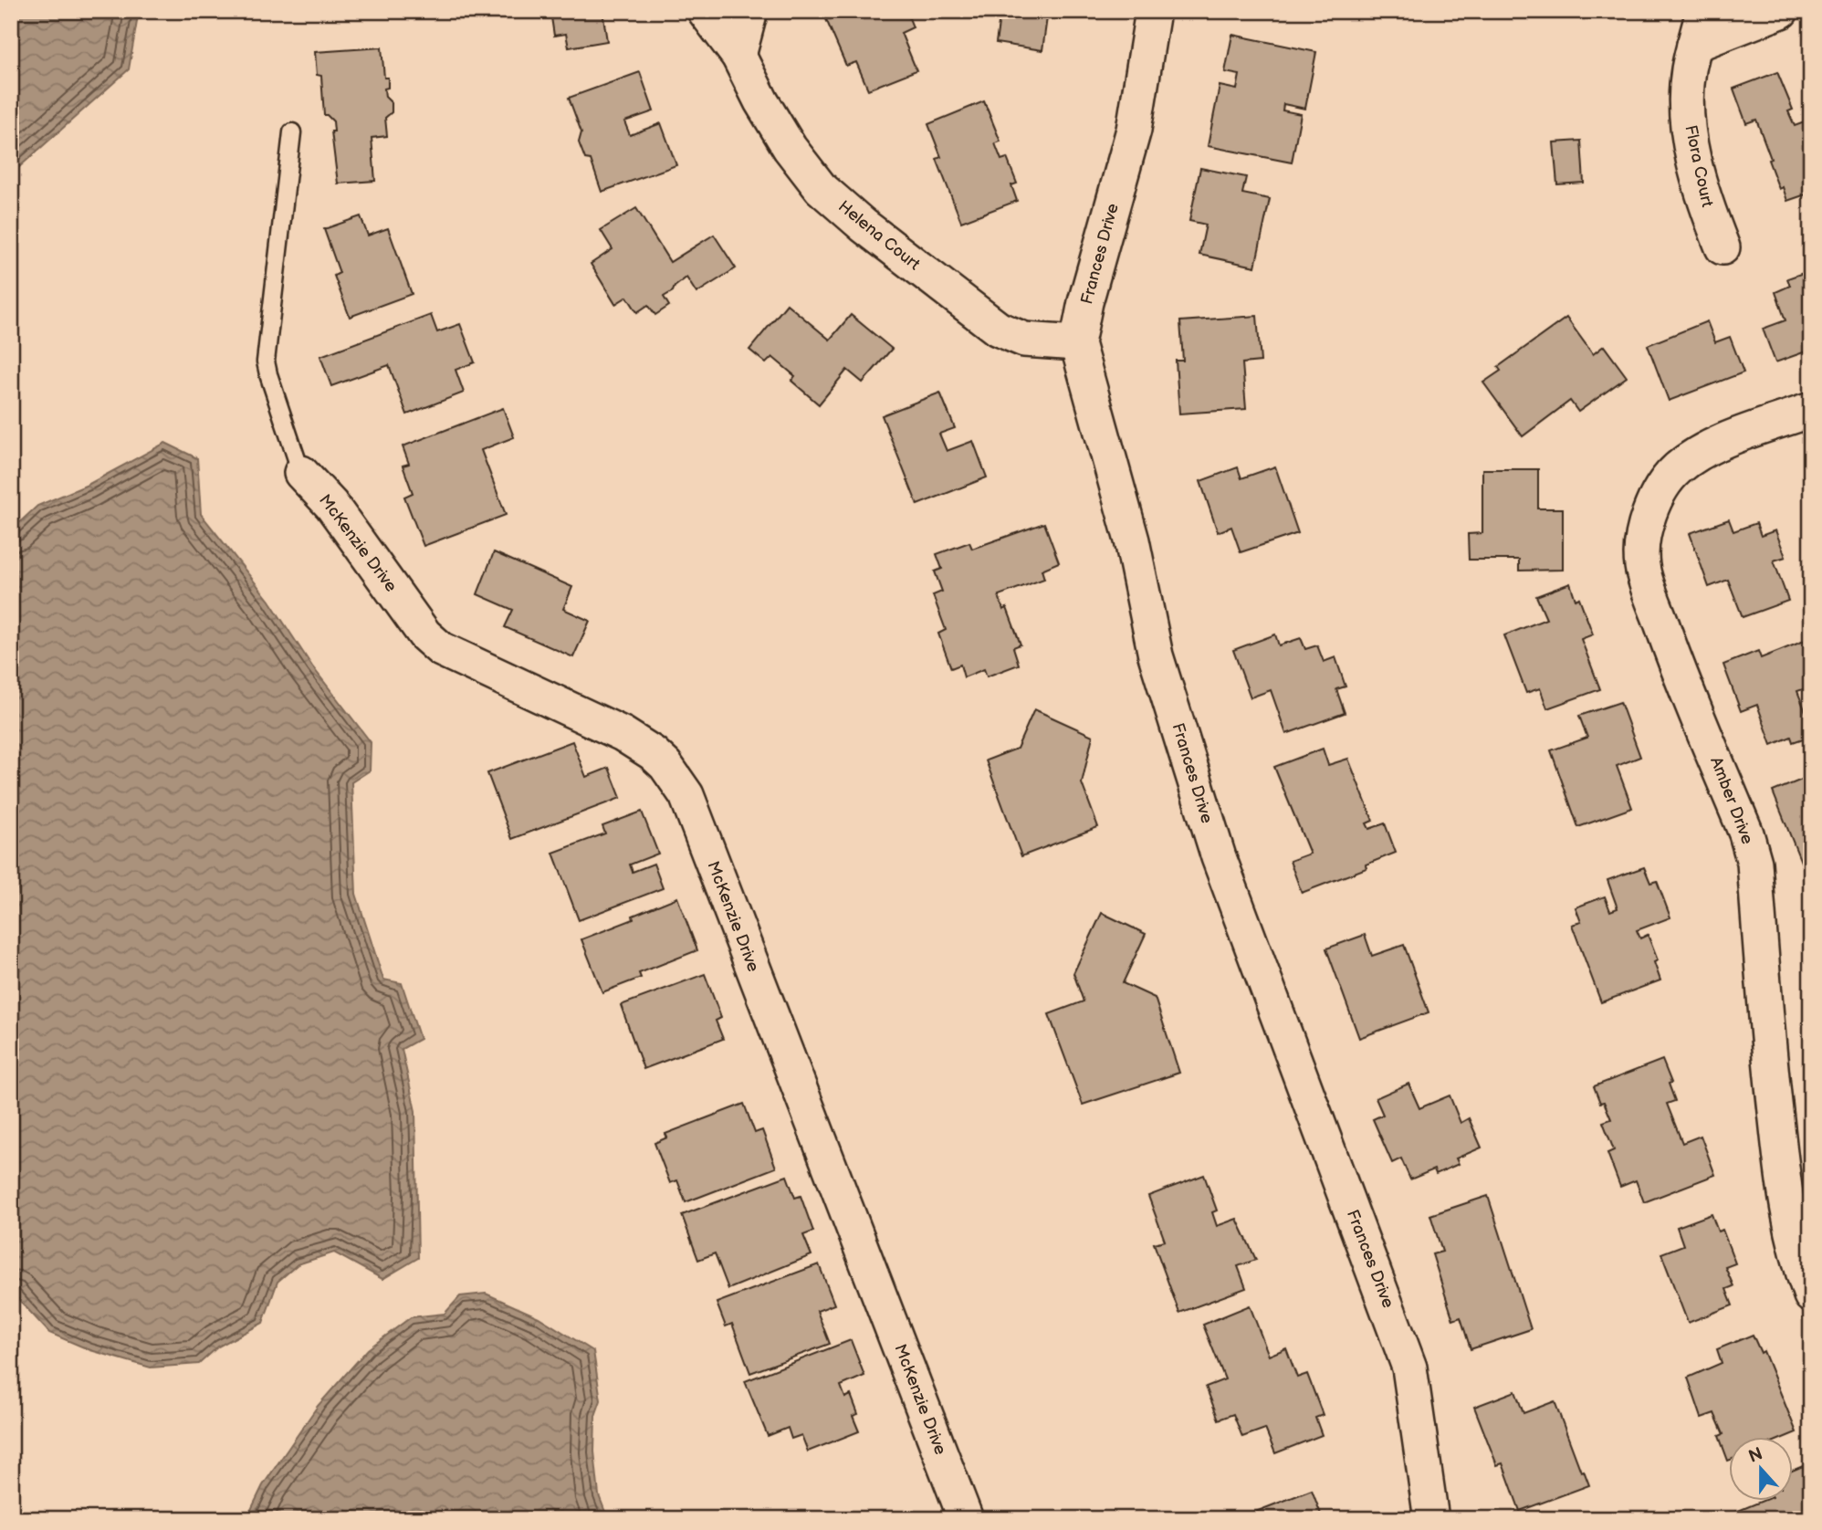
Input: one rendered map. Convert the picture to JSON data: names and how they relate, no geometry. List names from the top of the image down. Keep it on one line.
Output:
{"streets":{"street":["Flora Court","Helena Court","Frances Drive","McKenzie Drive","Amber Drive"]},"crossings":[["Helena Court","Frances Drive"]],"north":"top"}
